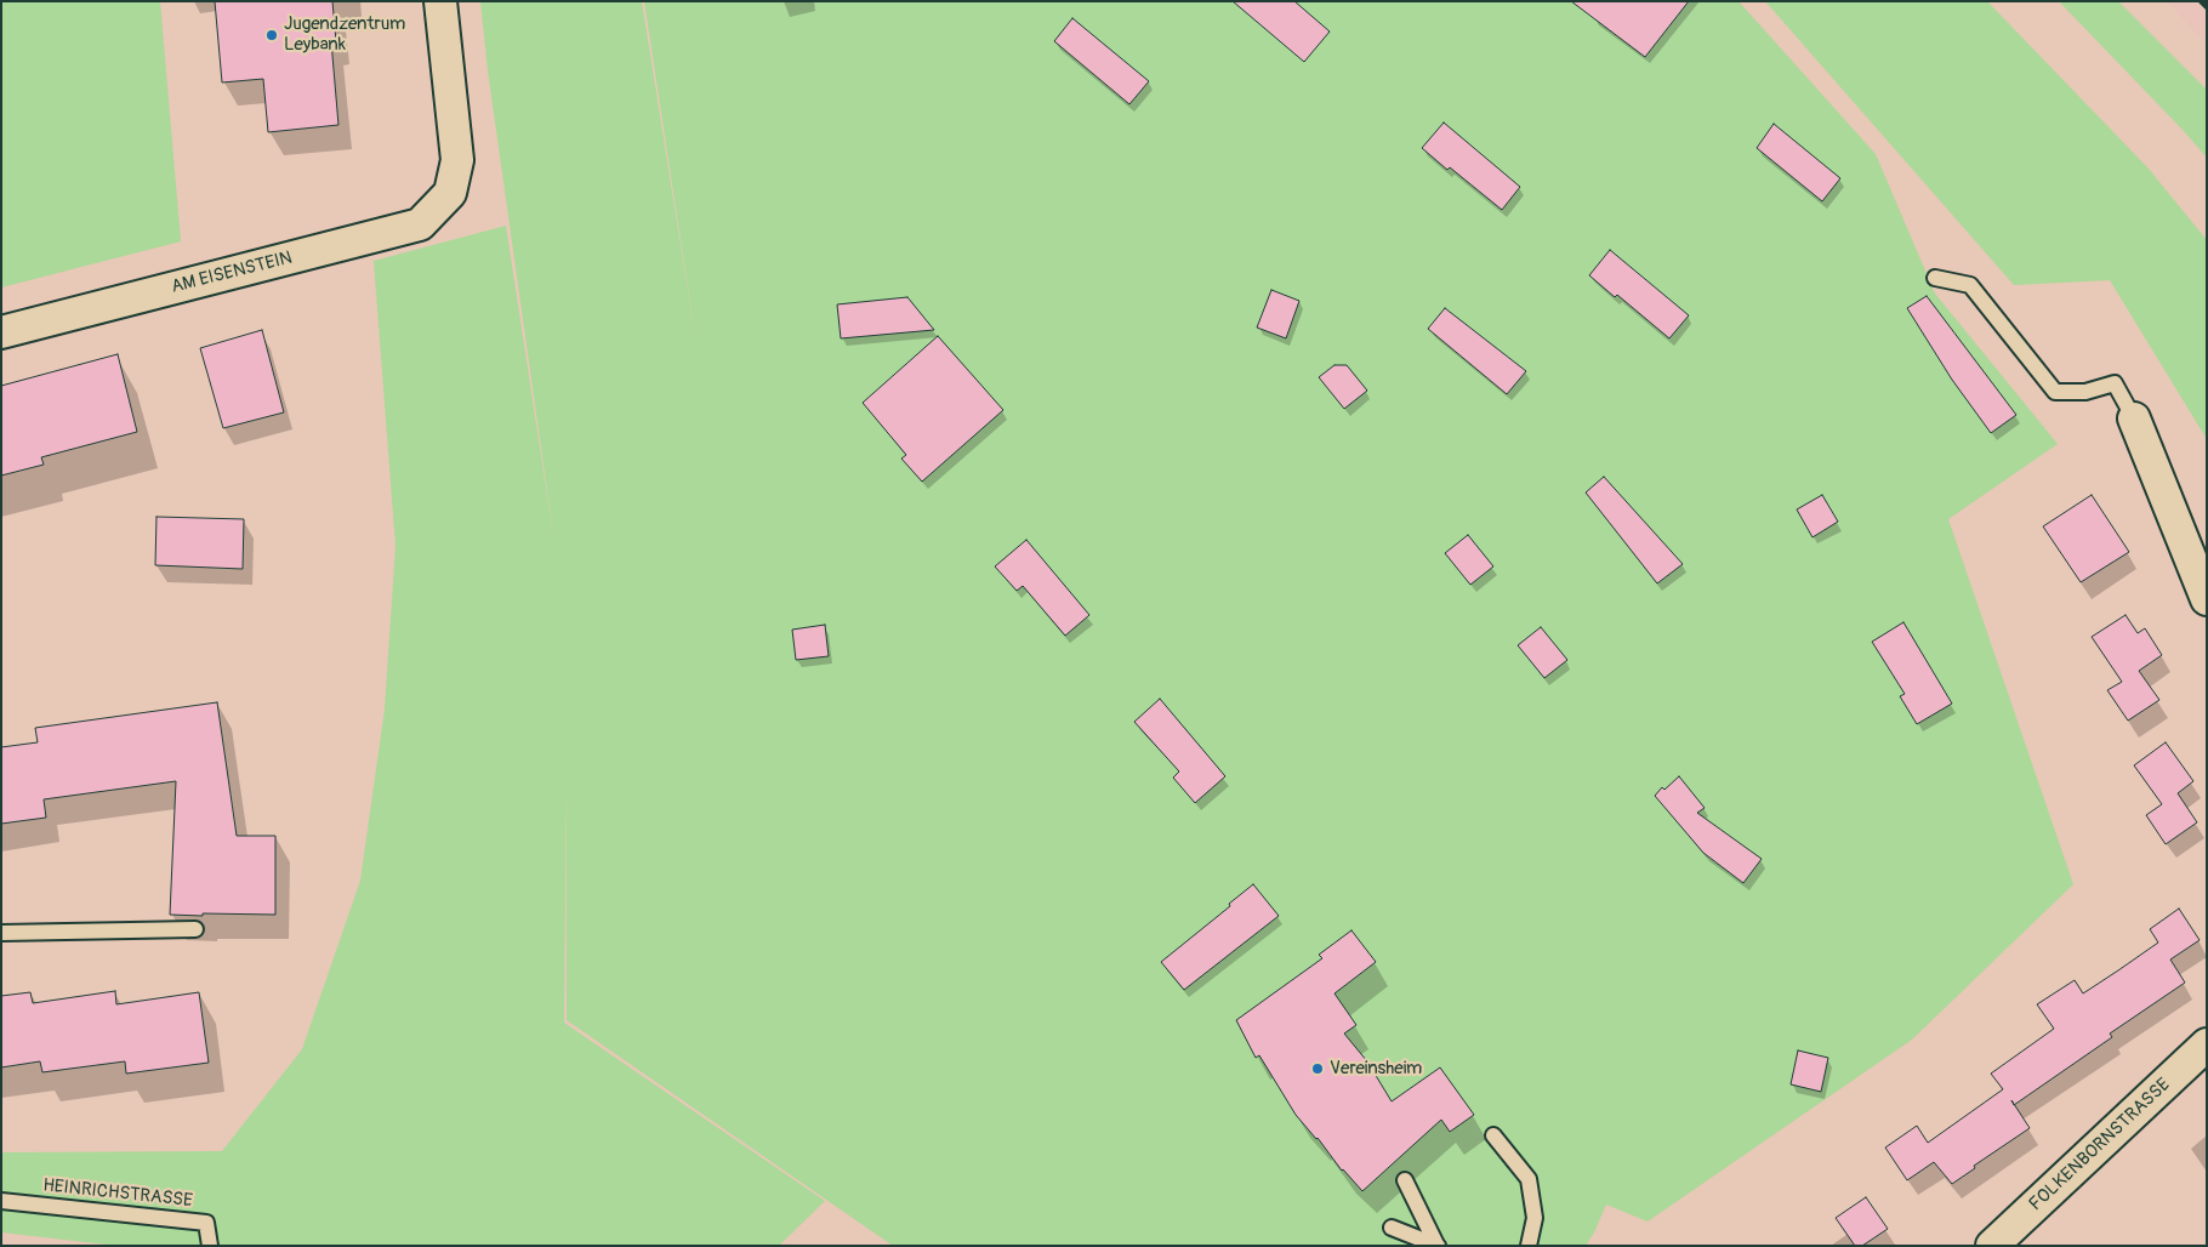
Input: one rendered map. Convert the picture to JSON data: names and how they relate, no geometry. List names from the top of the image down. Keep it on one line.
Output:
{"streets":{"street":["AM EISENSTEIN","FOLKENBORNSTRASSE"],"lane":["HEINRICHSTRASSE"]},"places":["Jugendzentrum Leybank","Vereinsheim"]}
